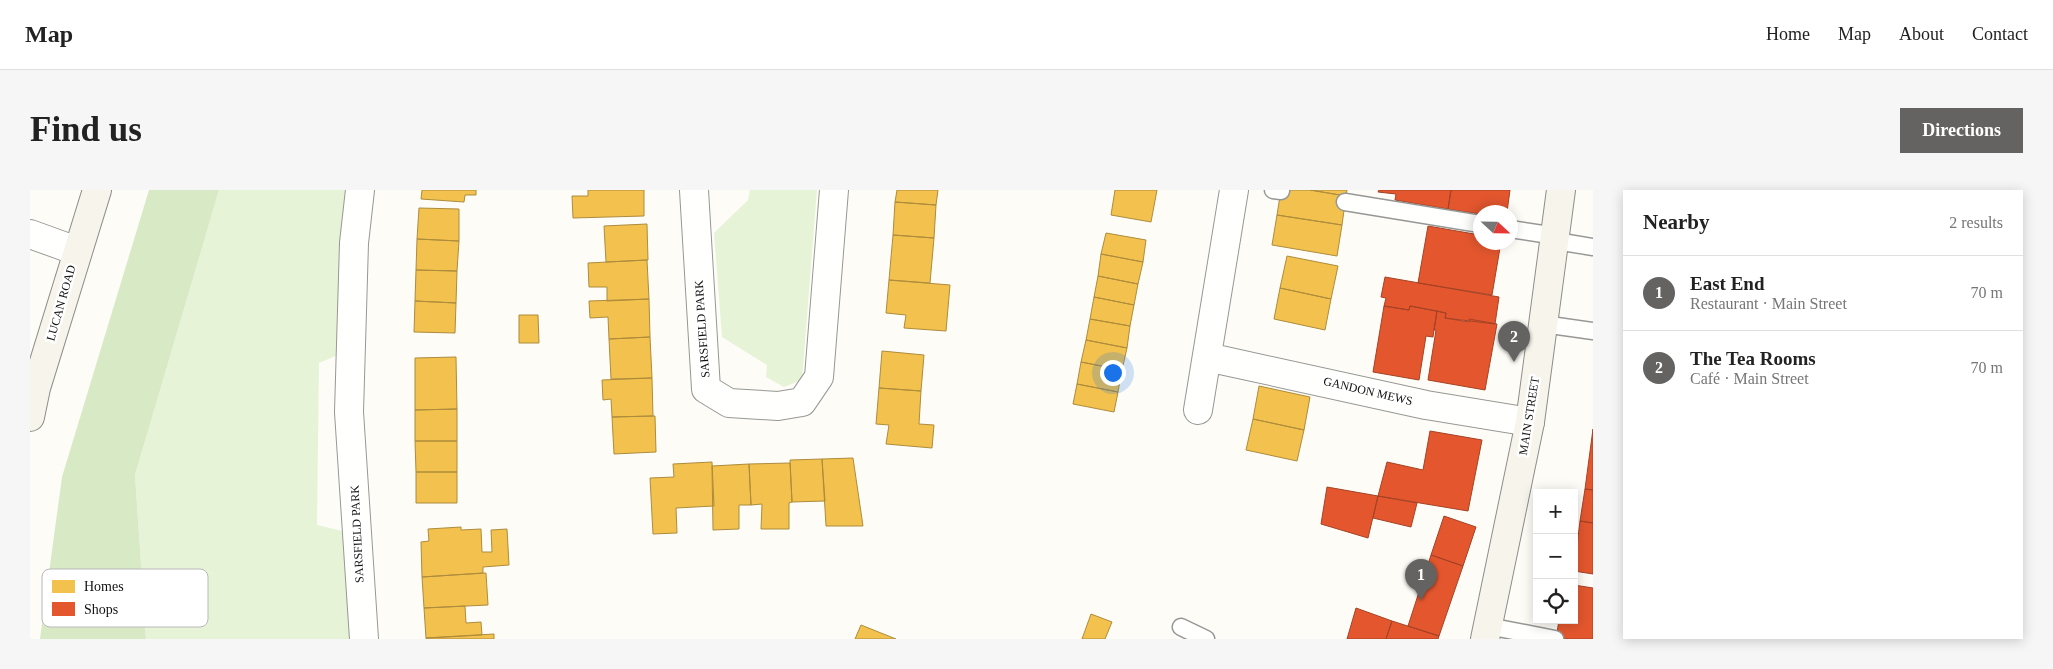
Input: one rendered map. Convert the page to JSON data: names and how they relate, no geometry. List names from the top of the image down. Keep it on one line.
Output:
{"streets":{"main road":["LUCAN ROAD","MAIN STREET"],"street":["SARSFIELD PARK","GANDON MEWS"]},"crossings":[["GANDON MEWS","MAIN STREET"]],"legend":["Homes","Shops"],"north":"right","page":{"header":"Map","nav":["Home","Map","About","Contact"],"buttons":"Directions","title":"Find us","heading":["Nearby","2 results"],"list":[{"mark":"1","name":"East End","note":"Restaurant · Main Street","value":"70 m"},{"mark":"2","name":"The Tea Rooms","note":"Café · Main Street","value":"70 m"}],"pins":["2","1"],"map_buttons":["+","−"]}}
